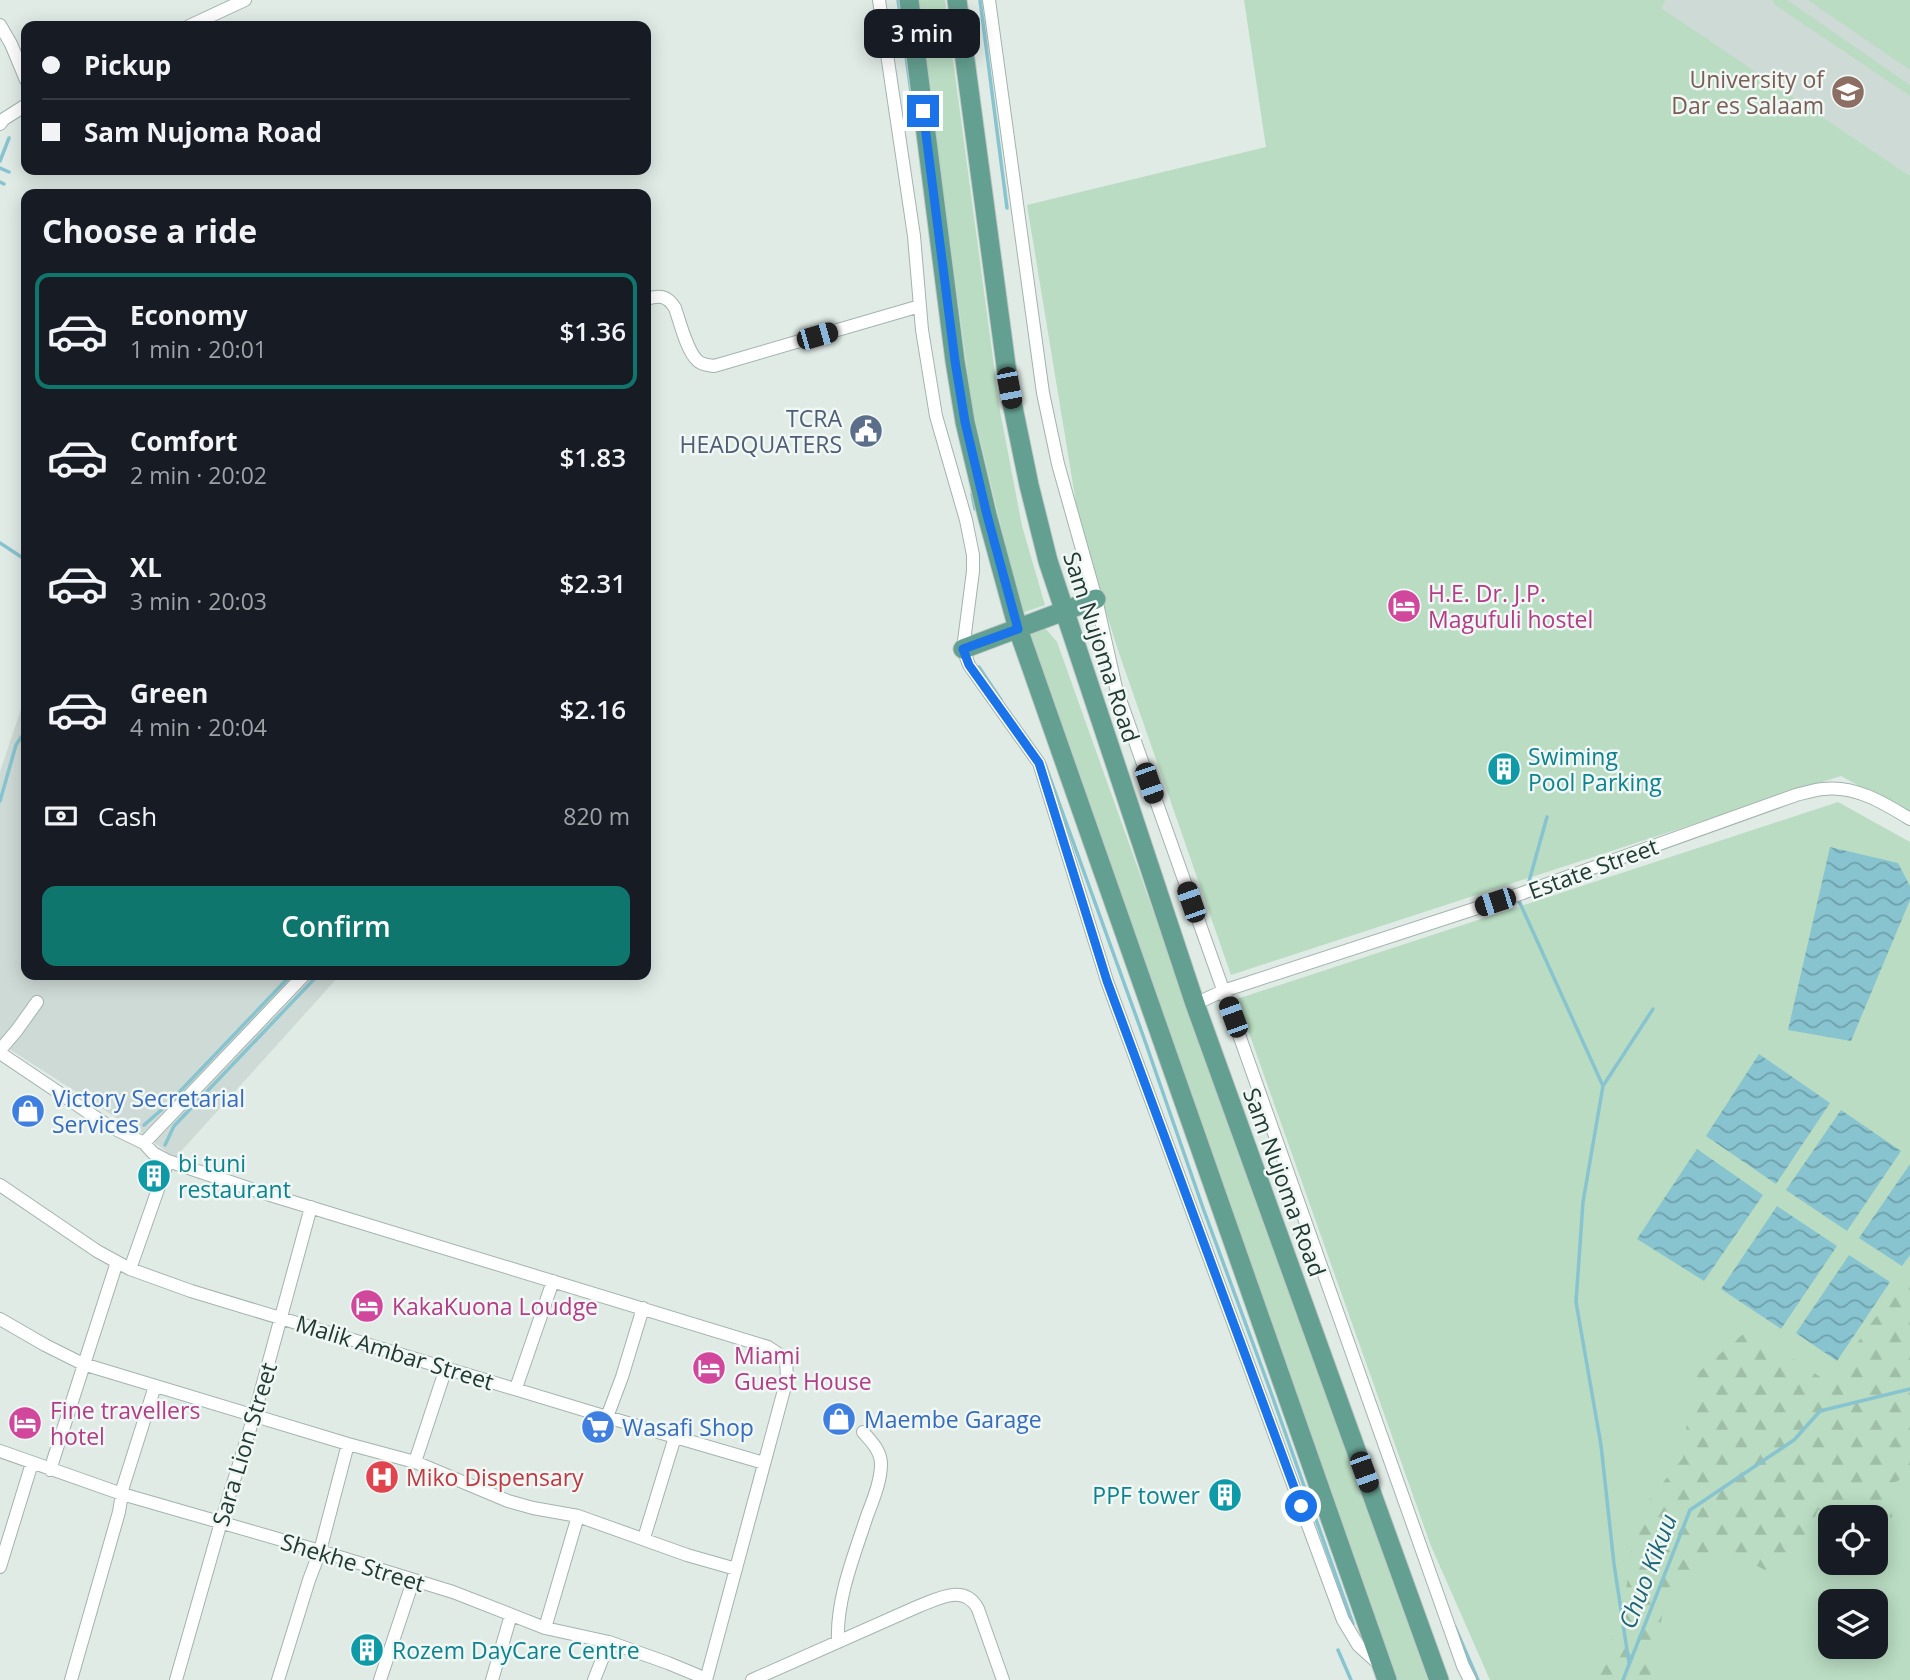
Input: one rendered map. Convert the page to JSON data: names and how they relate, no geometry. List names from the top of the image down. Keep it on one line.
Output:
{"streets":{"main road":["Sam Nujoma Road"],"street":["Estate Street","Malik Ambar Street","Sara Lion Street","Shekhe Street"]},"crossings":[["Sam Nujoma Road","Estate Street"],["Malik Ambar Street","Sara Lion Street"],["Sara Lion Street","Shekhe Street"]],"water":["Chuo Kikuu"],"places":{"school or university":["University of Dar es Salaam"],"public building":["TCRA HEADQUATERS"],"hotel":["H.E. Dr. J.P. Magufuli hostel","KakaKuona Loudge","Miami Guest House","Fine travellers hotel"],"building":["Swiming Pool Parking","bi tuni restaurant","PPF tower","Rozem DayCare Centre"],"shop":["Victory Secretarial Services","Maembe Garage"],"supermarket":["Wasafi Shop"],"hospital":["Miko Dispensary"]},"page":{"bubble":"3 min","banner":["Pickup","Sam Nujoma Road"],"heading":"Choose a ride","list":[{"name":"Economy","note":"1 min · 20:01","value":"$1.36"},{"name":"Comfort","note":"2 min · 20:02","value":"$1.83"},{"name":"XL","note":"3 min · 20:03","value":"$2.31"},{"name":"Green","note":"4 min · 20:04","value":"$2.16"}],"pay":["Cash","820 m"],"buttons":"Confirm"}}
